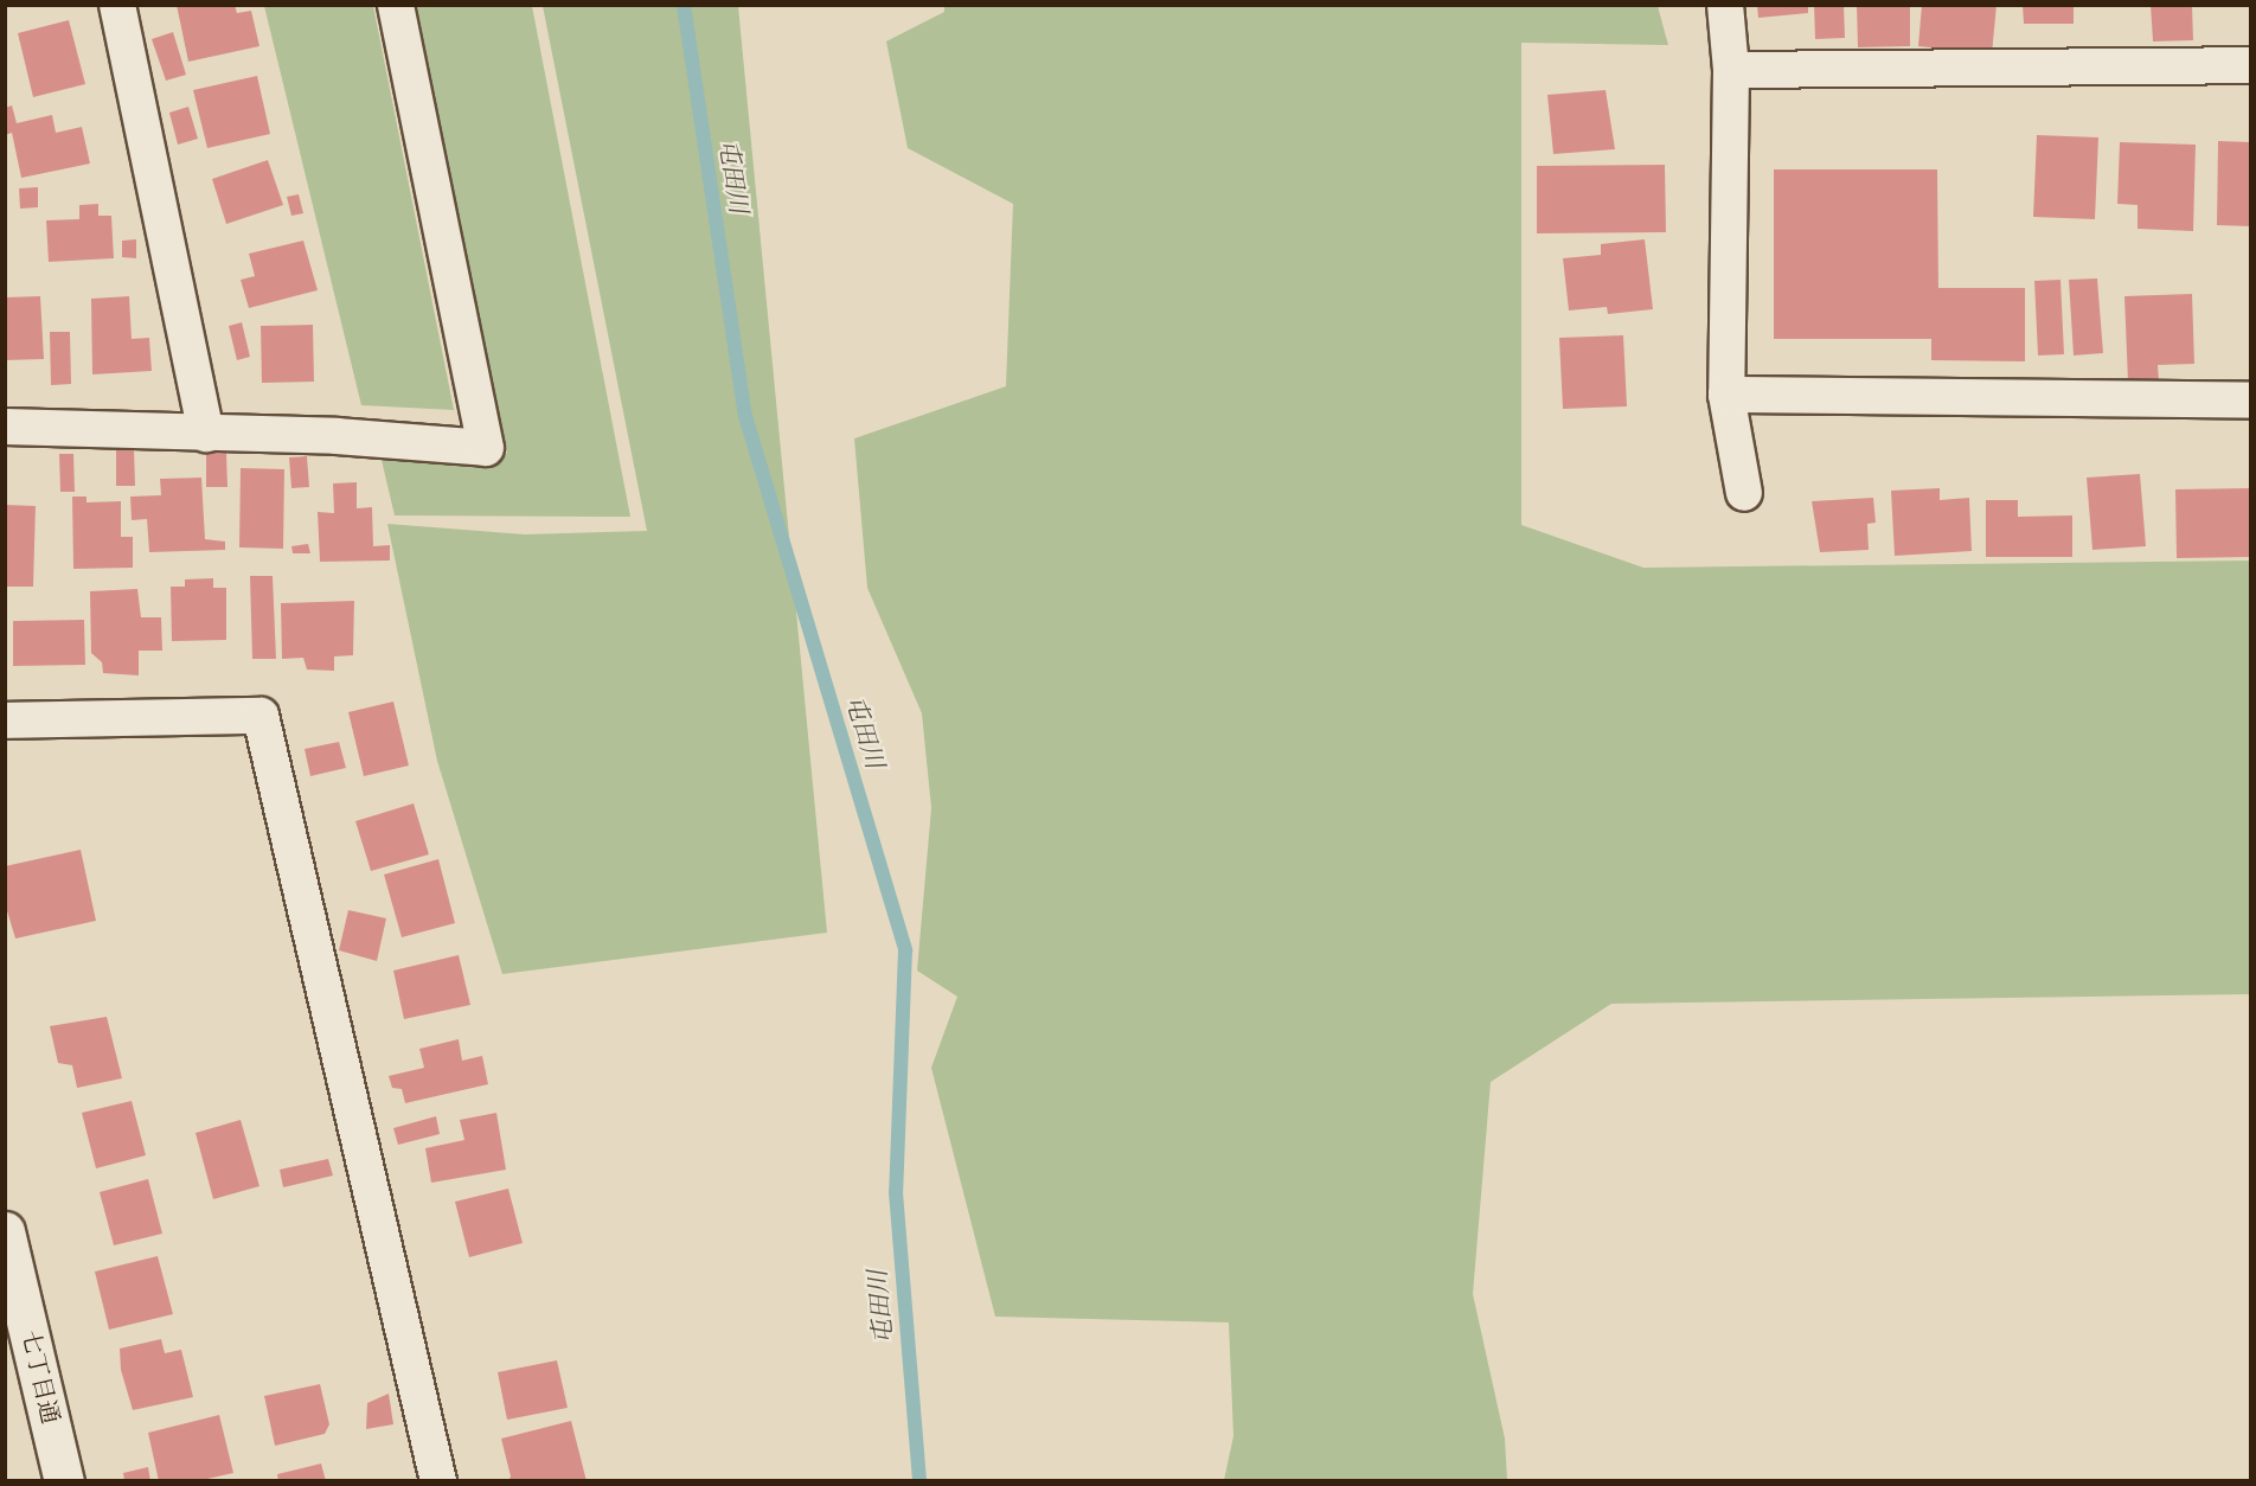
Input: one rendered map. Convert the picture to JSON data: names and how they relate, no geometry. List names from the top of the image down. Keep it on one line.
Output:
{"streets":{"street":["七丁目通"]},"water":["屯田川"]}
